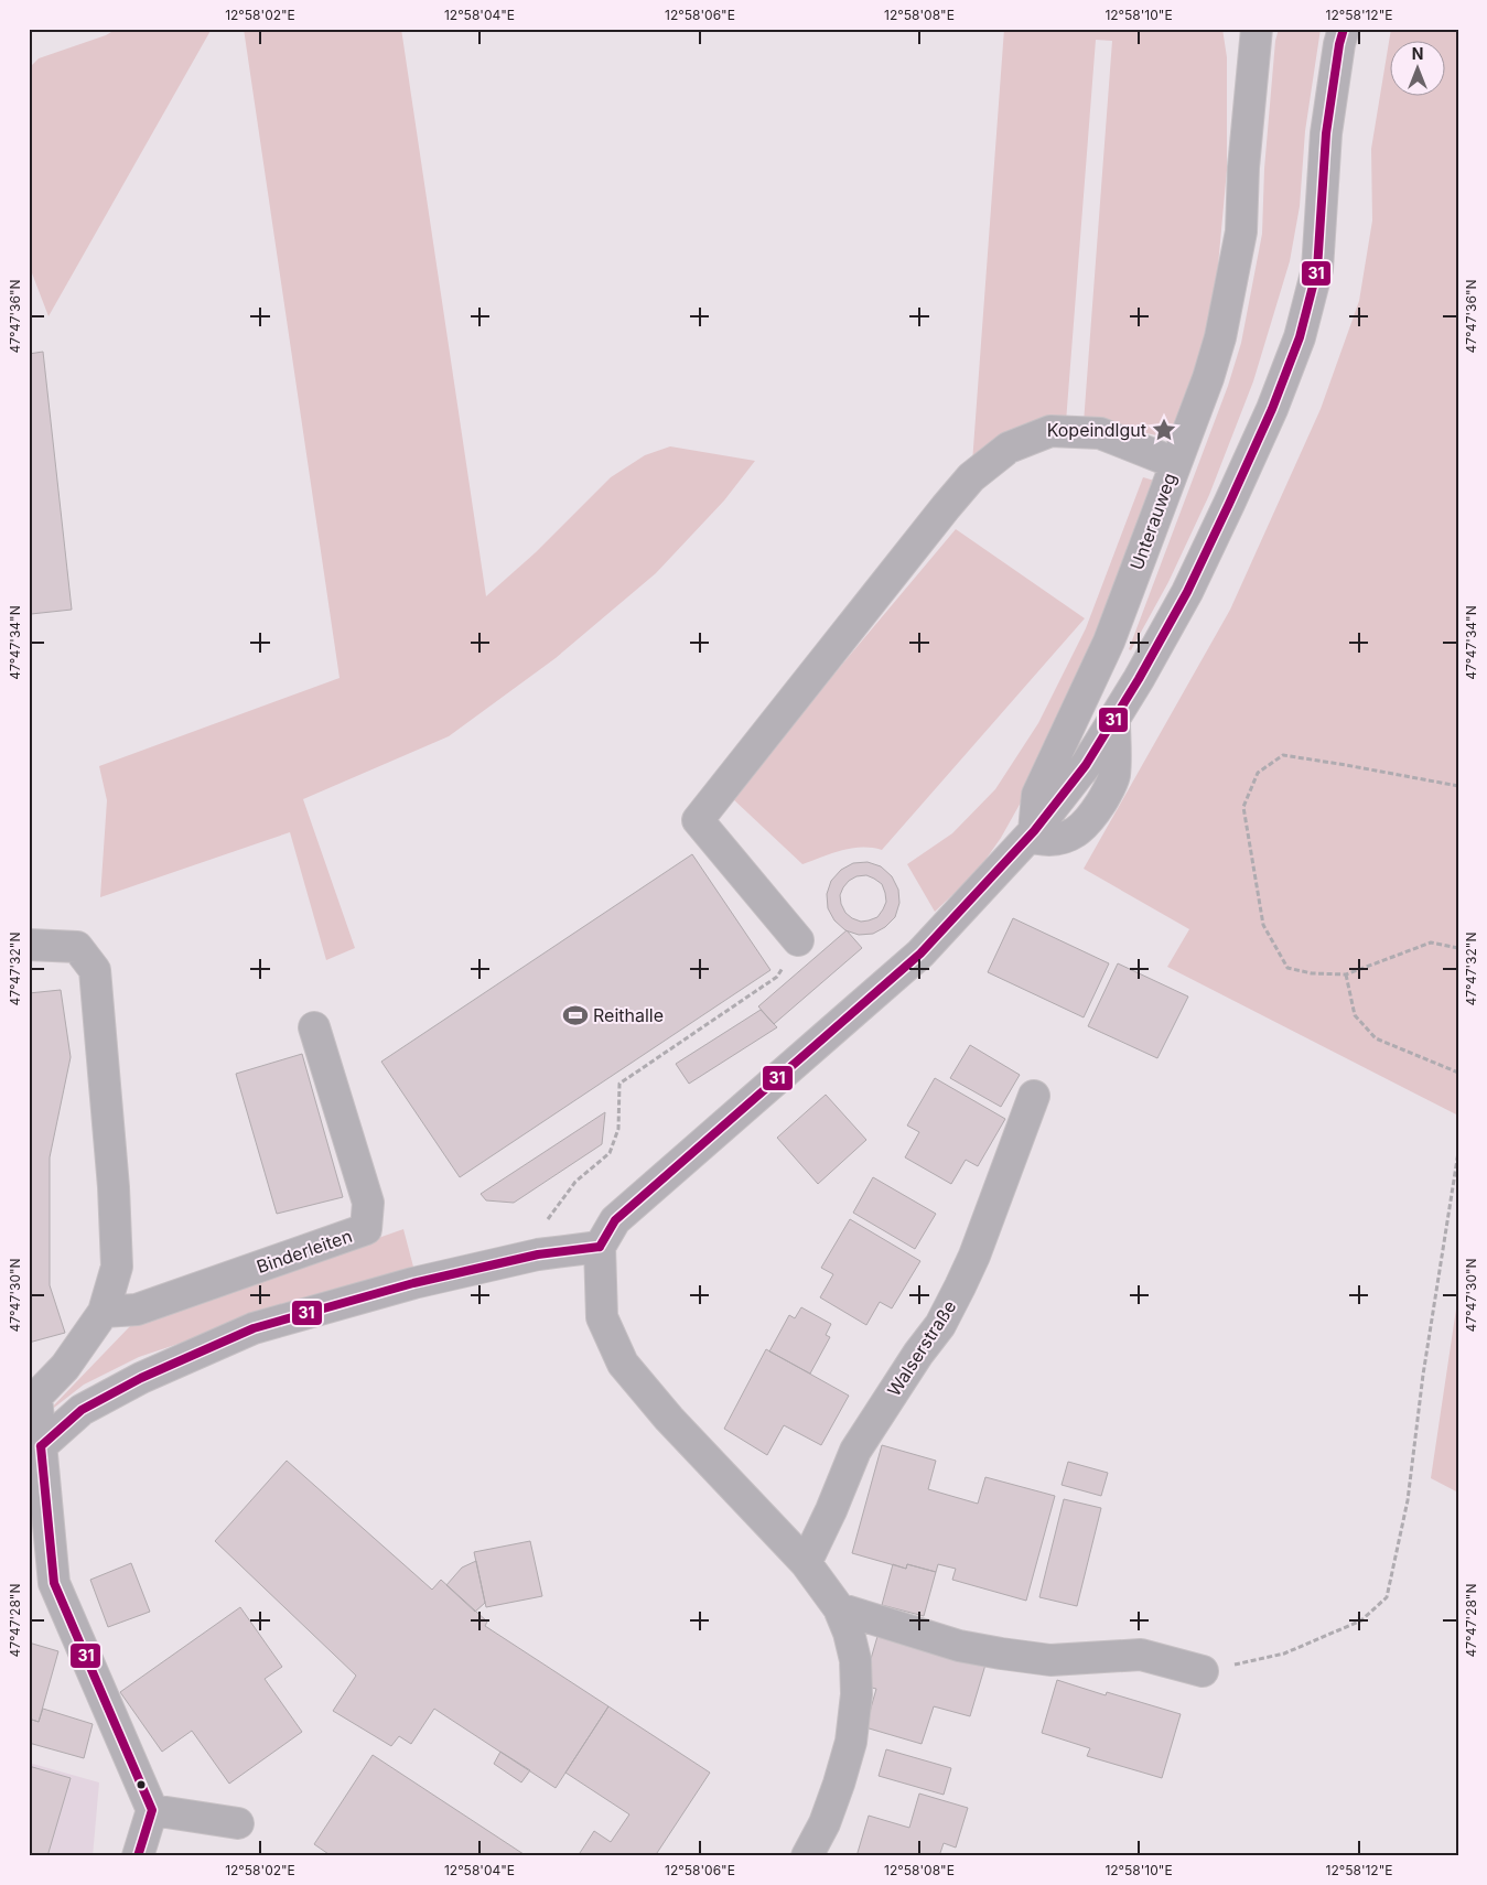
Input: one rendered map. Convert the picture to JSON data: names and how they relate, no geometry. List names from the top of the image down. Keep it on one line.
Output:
{"streets":{"street":["Unterauweg","Binderleiten","Walserstraße"]},"places":{"place":["Kopeindlgut"],"sports":["Reithalle"]},"lines":["transit line 31"],"north":"top","coordinates":["12°58'02\"E","12°58'04\"E","12°58'06\"E","12°58'08\"E","12°58'10\"E","12°58'12\"E","47°47'36\"N","47°47'34\"N","47°47'32\"N","47°47'30\"N","47°47'28\"N"]}
